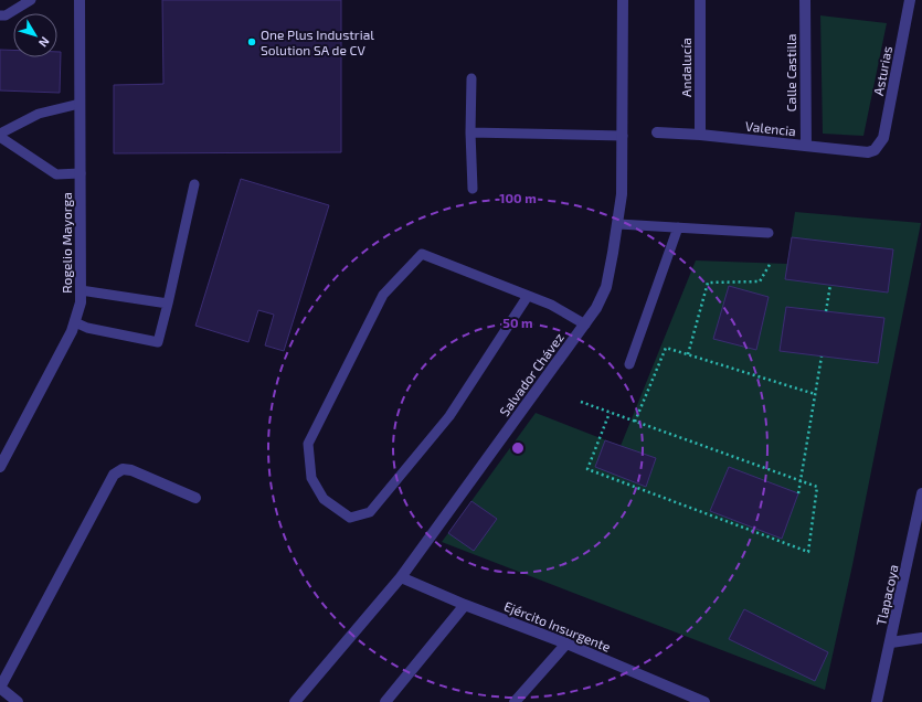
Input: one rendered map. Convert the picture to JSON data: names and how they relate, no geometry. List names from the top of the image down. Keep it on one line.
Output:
{"streets":{"street":["Andalucía","Asturias","Calle Castilla","Valencia","Rogelio Mayorga","Salvador Chávez","Tlapacoya","Ejército Insurgente"]},"crossings":[["Andalucía","Valencia"],["Asturias","Valencia"],["Calle Castilla","Valencia"],["Salvador Chávez","Ejército Insurgente"]],"places":["One Plus Industrial Solution SA de CV"],"north":"bottom right","rings":["100 m","50 m"]}
